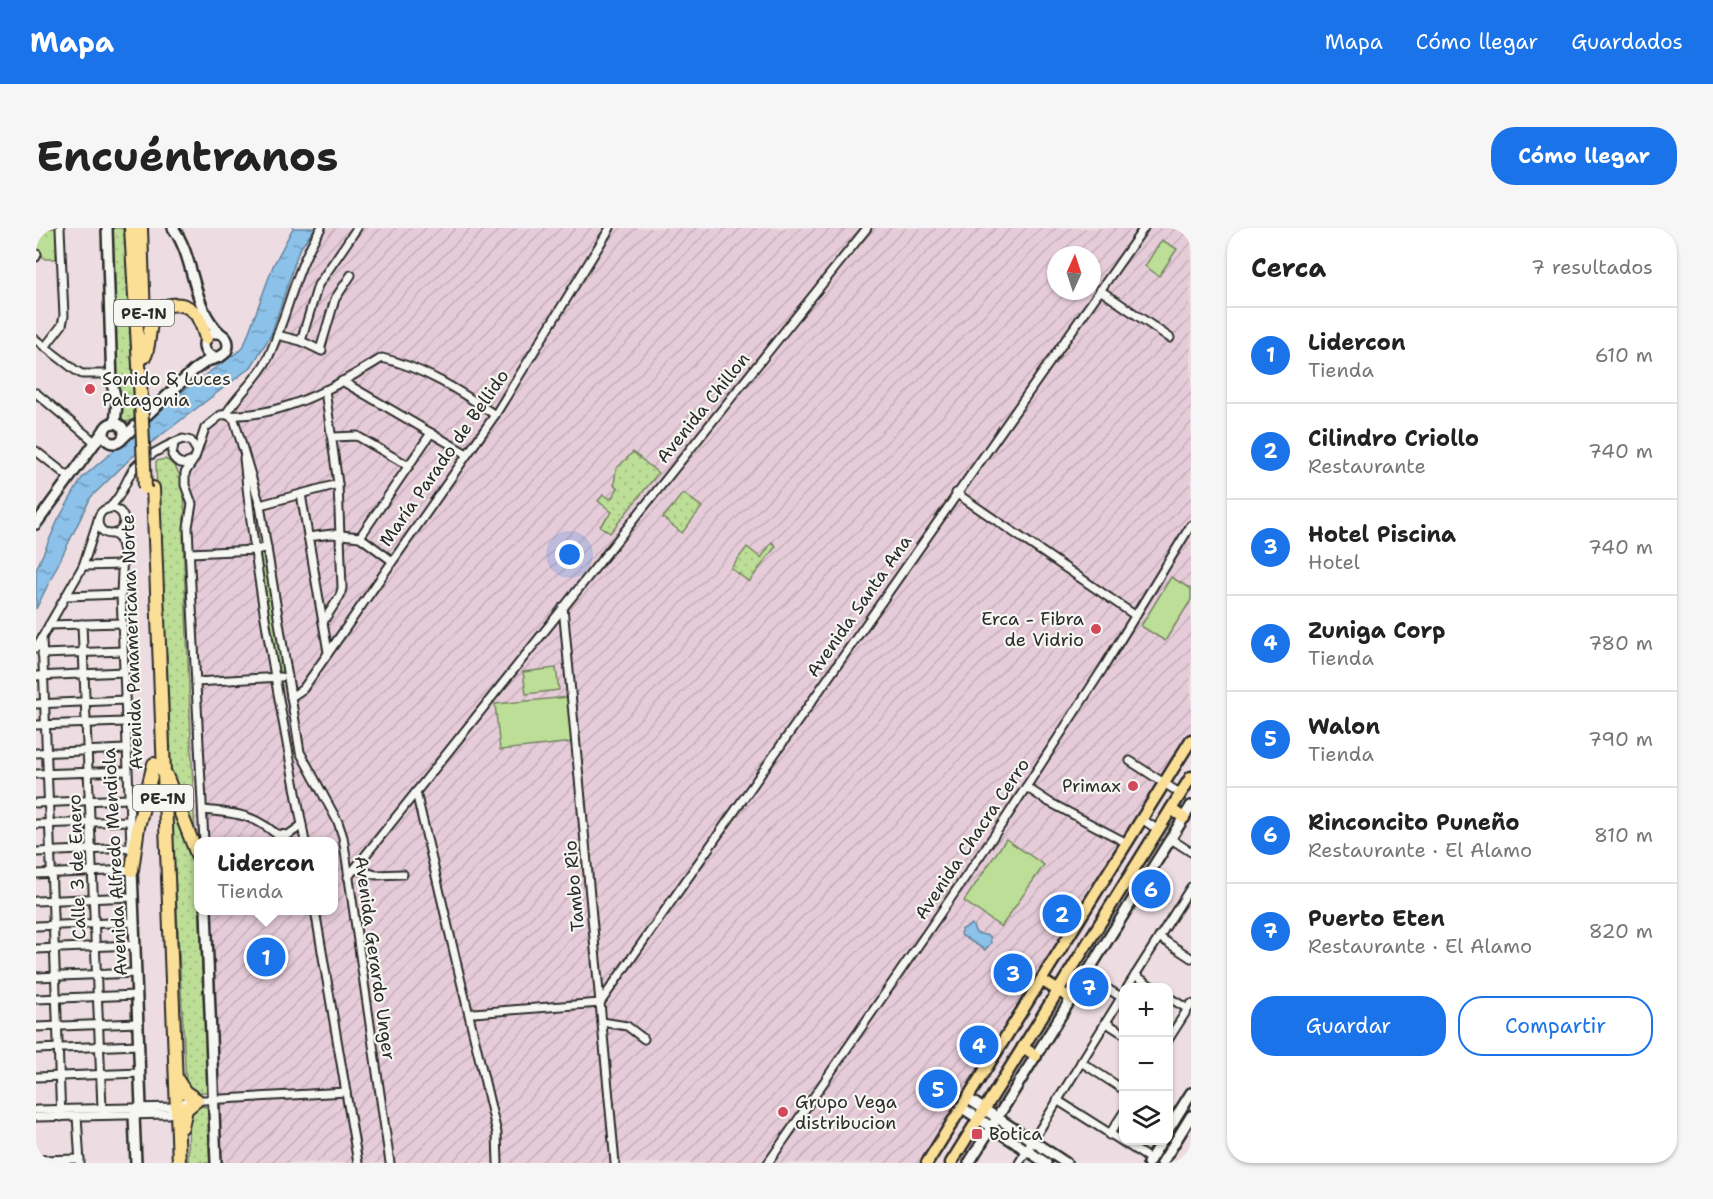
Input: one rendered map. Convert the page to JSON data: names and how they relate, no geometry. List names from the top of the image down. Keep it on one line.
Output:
{"streets":{"highway":["PE-1N","Avenida Panamericana Norte"],"street":["Avenida Chillon","María Parado de Bellido","Avenida Santa Ana","Avenida Chacra Cerro","Avenida Alfredo Mendiola","Calle 3 de Enero","Tambo Rio","Avenida Gerardo Unger"]},"crossings":[["Avenida Chillon","Tambo Rio"],["Avenida Chillon","Avenida Gerardo Unger"],["María Parado de Bellido","Avenida Gerardo Unger"],["Avenida Santa Ana","Tambo Rio"]],"places":{"other":["Sonido & Luces Patagonia","Erca - Fibra de Vidrio","Primax","Grupo Vega distribucion"],"transit":["Botica"]},"north":"top","page":{"header":"Mapa","nav":["Mapa","Cómo llegar","Guardados"],"buttons":["Cómo llegar",["Guardar","Compartir"]],"title":"Encuéntranos","heading":["Cerca","7 resultados"],"list":[{"mark":"1","name":"Lidercon","note":"Tienda","value":"610 m"},{"mark":"2","name":"Cilindro Criollo","note":"Restaurante","value":"740 m"},{"mark":"3","name":"Hotel Piscina","note":"Hotel","value":"740 m"},{"mark":"4","name":"Zuniga Corp","note":"Tienda","value":"780 m"},{"mark":"5","name":"Walon","note":"Tienda","value":"790 m"},{"mark":"6","name":"Rinconcito Puneño","note":"Restaurante · El Alamo","value":"810 m"},{"mark":"7","name":"Puerto Eten","note":"Restaurante · El Alamo","value":"820 m"}],"popup":["Lidercon","Tienda"],"pins":["6","2","1","3","7","4","5"],"map_buttons":["+","−"]}}
